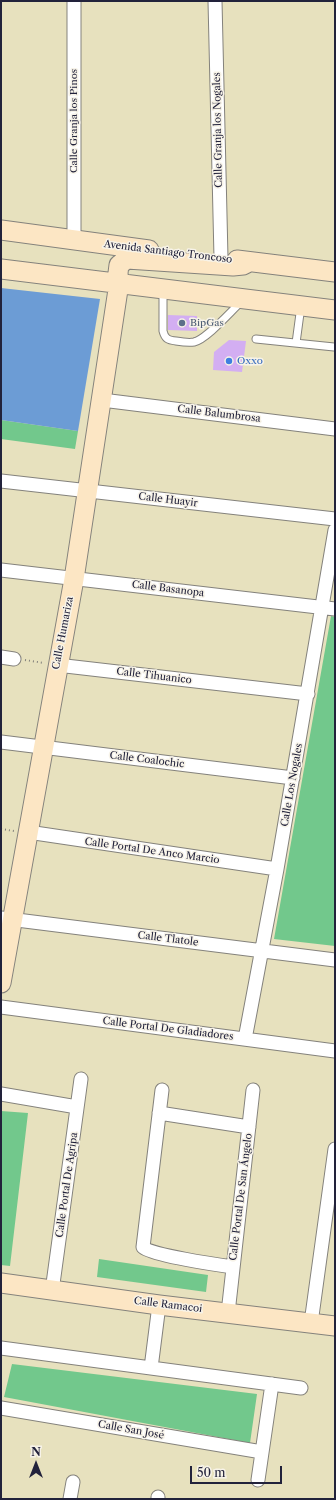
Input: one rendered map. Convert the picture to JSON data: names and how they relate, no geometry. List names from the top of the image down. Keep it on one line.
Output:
{"streets":{"street":["Calle Granja los Pinos","Calle Granja los Nogales","Avenida Santiago Troncoso","Calle Balumbrosa","Calle Huayir","Calle Basanopa","Calle Humariza","Calle Tihuanico","Calle Coalochic","Calle Los Nogales","Calle Portal De Anco Marcio","Calle Tlatole","Calle Portal De Gladiadores","Calle Portal De Agripa","Calle Portal De San Ángelo","Calle Ramacoi","Calle San José"]},"crossings":[["Calle Granja los Pinos","Avenida Santiago Troncoso"],["Calle Granja los Nogales","Avenida Santiago Troncoso"],["Avenida Santiago Troncoso","Calle Humariza"],["Calle Balumbrosa","Calle Humariza"],["Calle Huayir","Calle Humariza"],["Calle Basanopa","Calle Humariza"],["Calle Basanopa","Calle Los Nogales"],["Calle Humariza","Calle Tihuanico"],["Calle Humariza","Calle Coalochic"],["Calle Humariza","Calle Portal De Anco Marcio"],["Calle Humariza","Calle Tlatole"],["Calle Tihuanico","Calle Los Nogales"],["Calle Coalochic","Calle Los Nogales"],["Calle Los Nogales","Calle Portal De Anco Marcio"],["Calle Los Nogales","Calle Tlatole"],["Calle Los Nogales","Calle Portal De Gladiadores"],["Calle Portal De Agripa","Calle Ramacoi"],["Calle Portal De San Ángelo","Calle Ramacoi"]],"places":["BipGas","Oxxo"],"scale_bar":"50 m","north":"top"}
